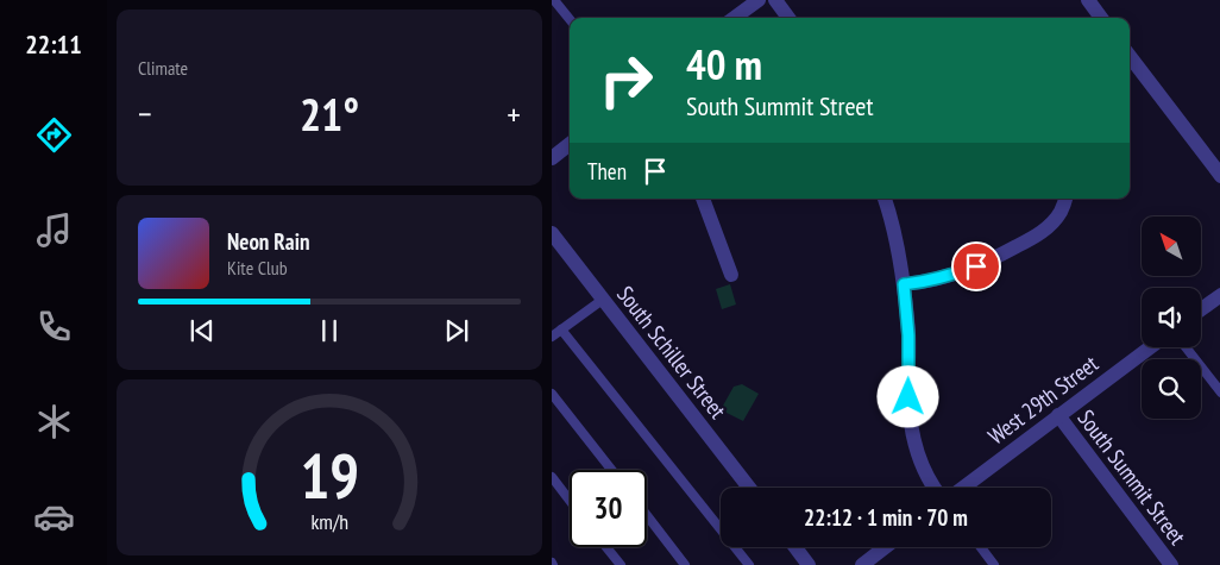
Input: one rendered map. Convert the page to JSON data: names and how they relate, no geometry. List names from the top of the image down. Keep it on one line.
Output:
{"streets":{"street":["South Schiller Street","West 29th Street","South Summit Street"]},"crossings":[["West 29th Street","South Summit Street"]],"north":"top left","page":{"tabs":"22:11","tile":"Climate","turn":["40 m","South Summit Street"],"heat":["−","21°","+"],"then":"Then","song":["Neon Rain","Kite Club"],"limit":"30","trip":"22:12 · 1 min · 70 m","gauge":["19","km/h"]}}
